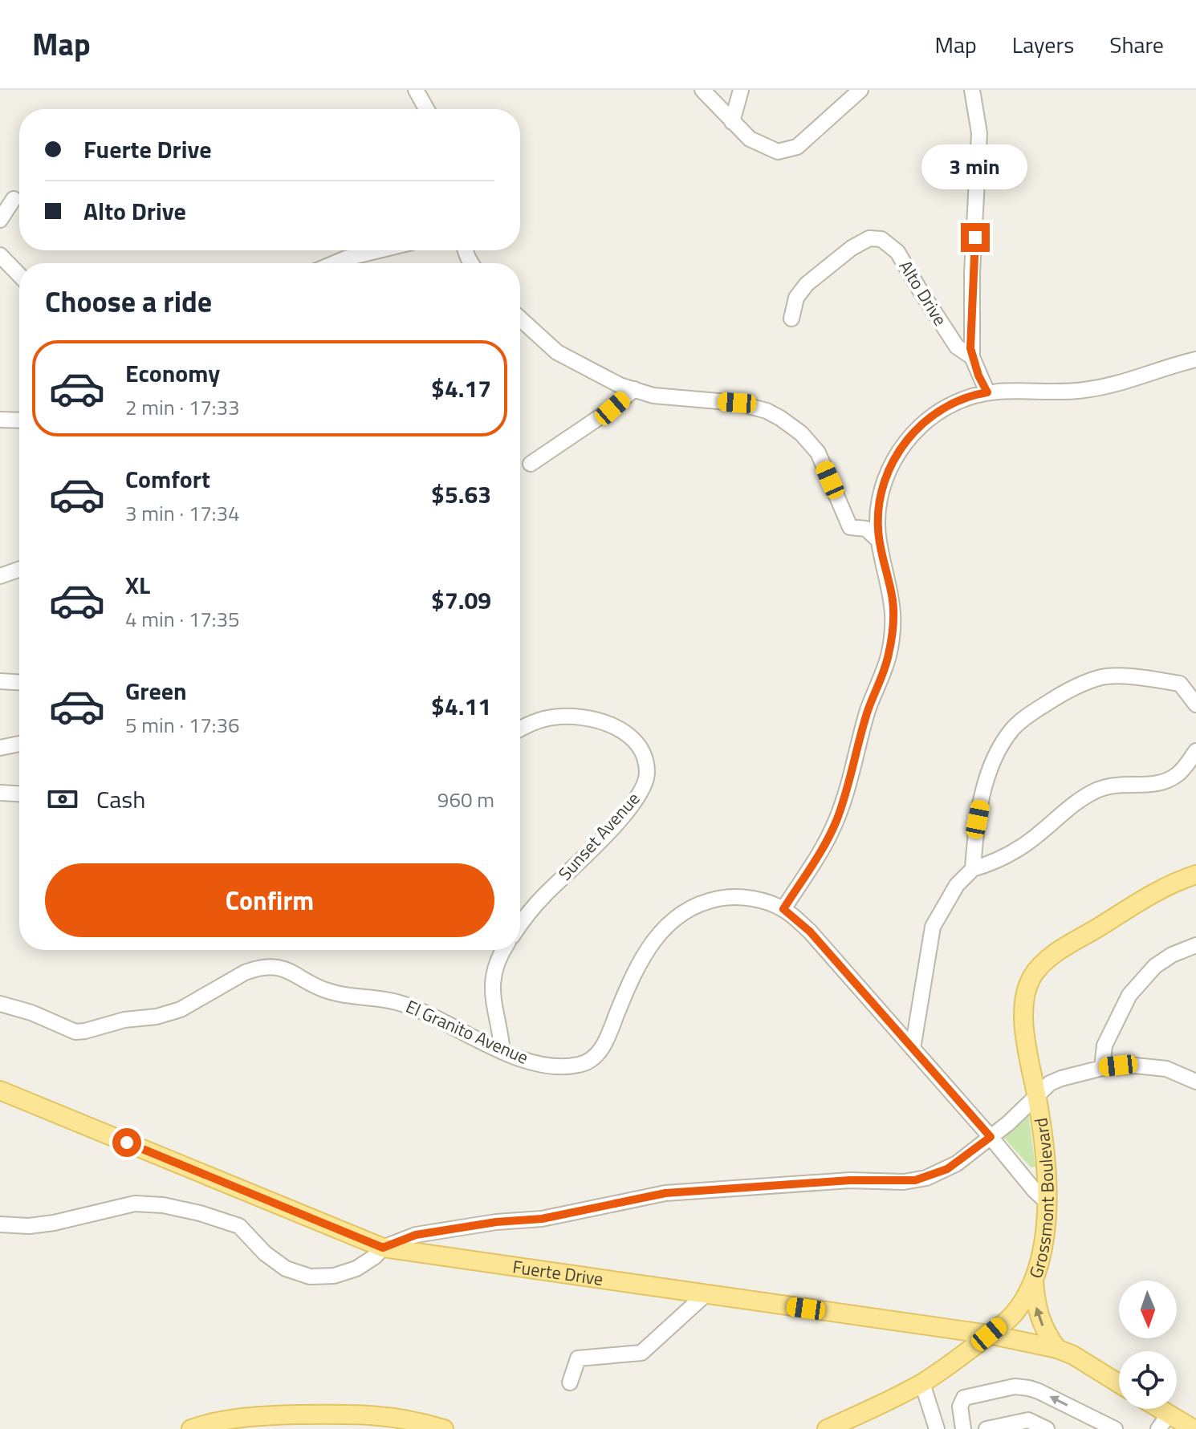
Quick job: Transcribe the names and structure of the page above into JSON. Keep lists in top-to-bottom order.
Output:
{
  "streets": {
    "main road": ["Grossmont Boulevard", "Fuerte Drive"],
    "street": ["Alto Drive", "Sunset Avenue", "El Granito Avenue"]
  },
  "crossings": [
    ["El Granito Avenue", "Grossmont Boulevard"],
    ["Grossmont Boulevard", "Fuerte Drive"]
  ],
  "north": "bottom",
  "page": {
    "header": "Map",
    "nav": ["Map", "Layers", "Share"],
    "banner": ["Fuerte Drive", "Alto Drive"],
    "bubble": "3 min",
    "heading": "Choose a ride",
    "list": [
      {
        "name": "Economy",
        "note": "2 min · 17:33",
        "value": "$4.17"
      },
      {
        "name": "Comfort",
        "note": "3 min · 17:34",
        "value": "$5.63"
      },
      {
        "name": "XL",
        "note": "4 min · 17:35",
        "value": "$7.09"
      },
      {
        "name": "Green",
        "note": "5 min · 17:36",
        "value": "$4.11"
      }
    ],
    "pay": ["Cash", "960 m"],
    "buttons": "Confirm"
  }
}
